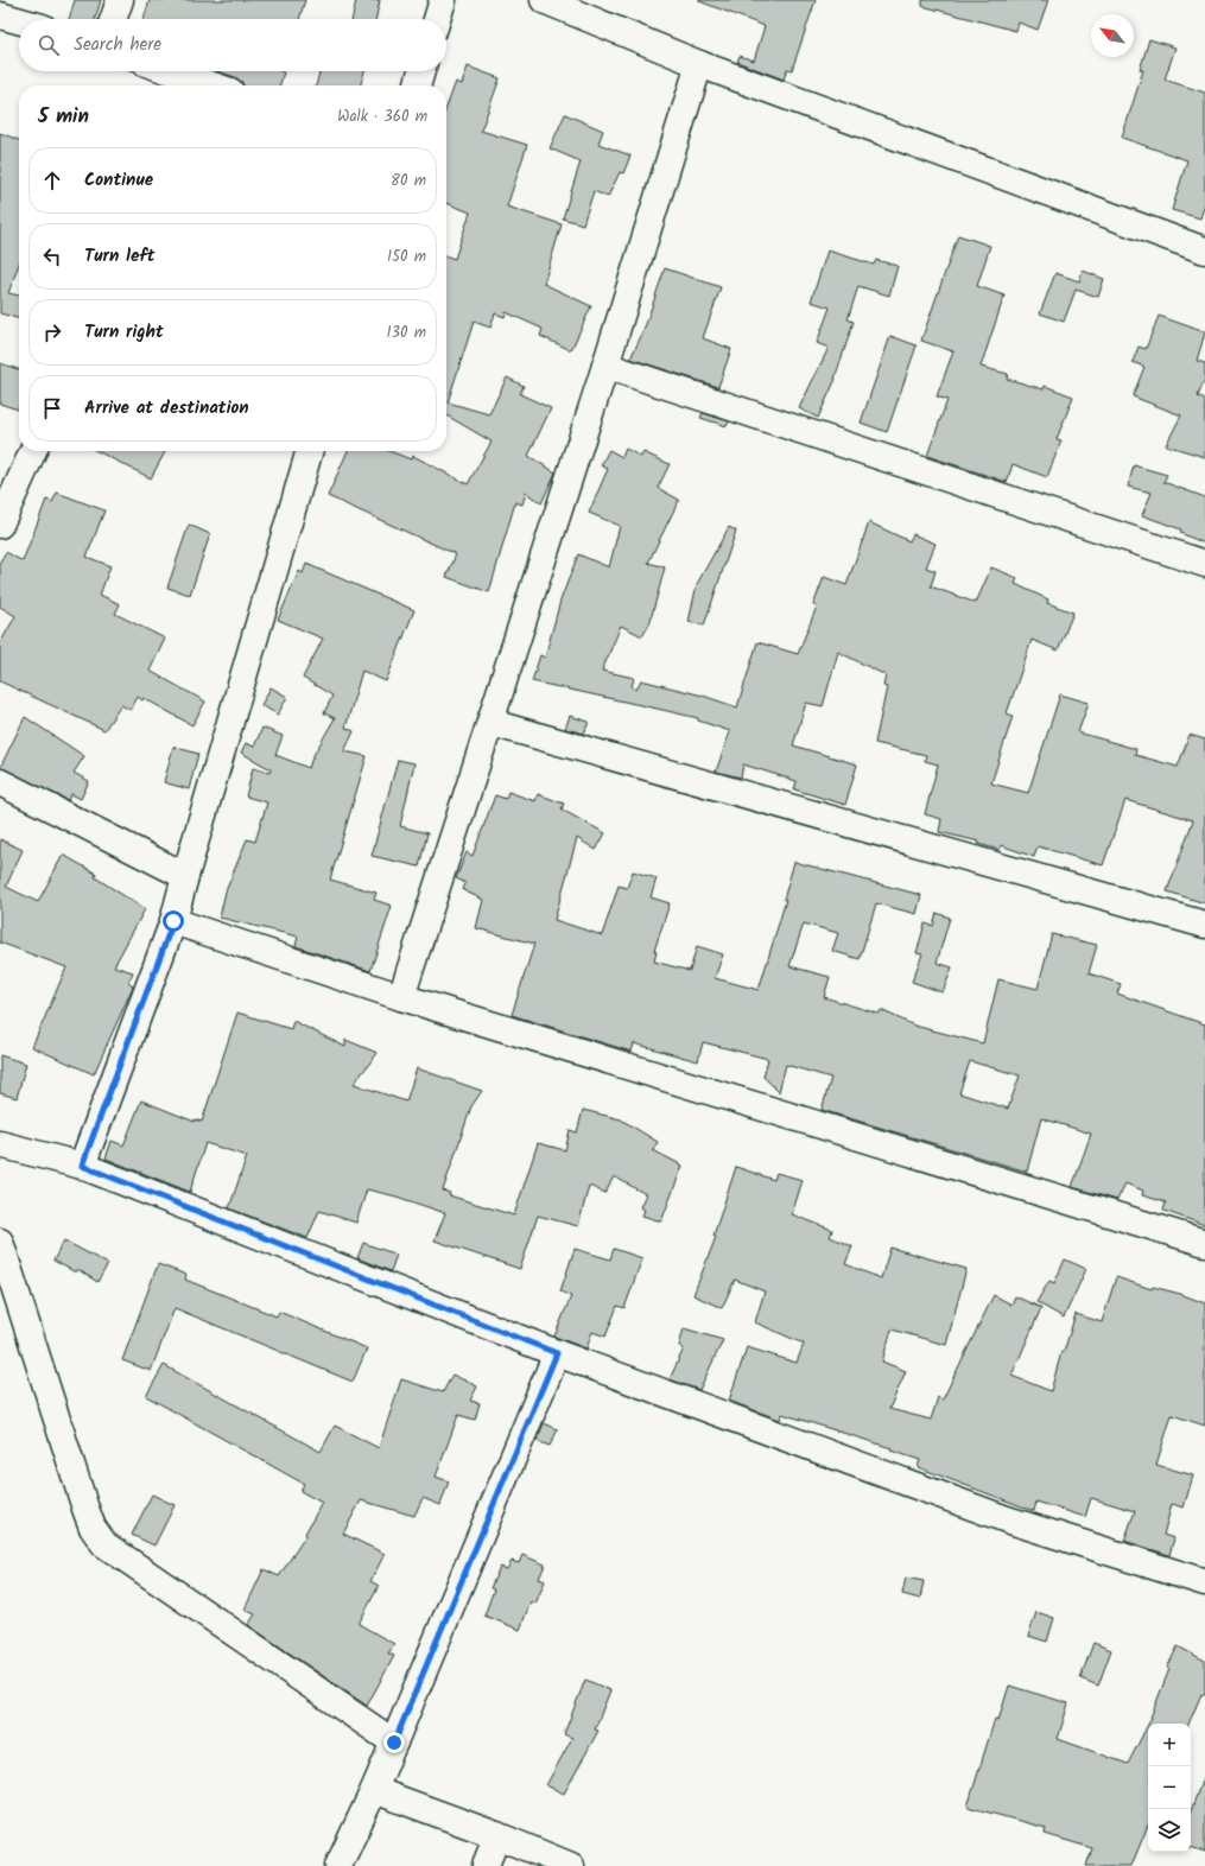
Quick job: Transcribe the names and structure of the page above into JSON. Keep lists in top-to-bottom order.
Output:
{
  "north": "top left",
  "page": {
    "search": "Search here",
    "heading": ["5 min", "Walk · 360 m"],
    "list": [
      ["Continue", "80 m"],
      ["Turn left", "150 m"],
      ["Turn right", "130 m"],
      "Arrive at destination"
    ],
    "map_buttons": ["+", "−"]
  }
}
